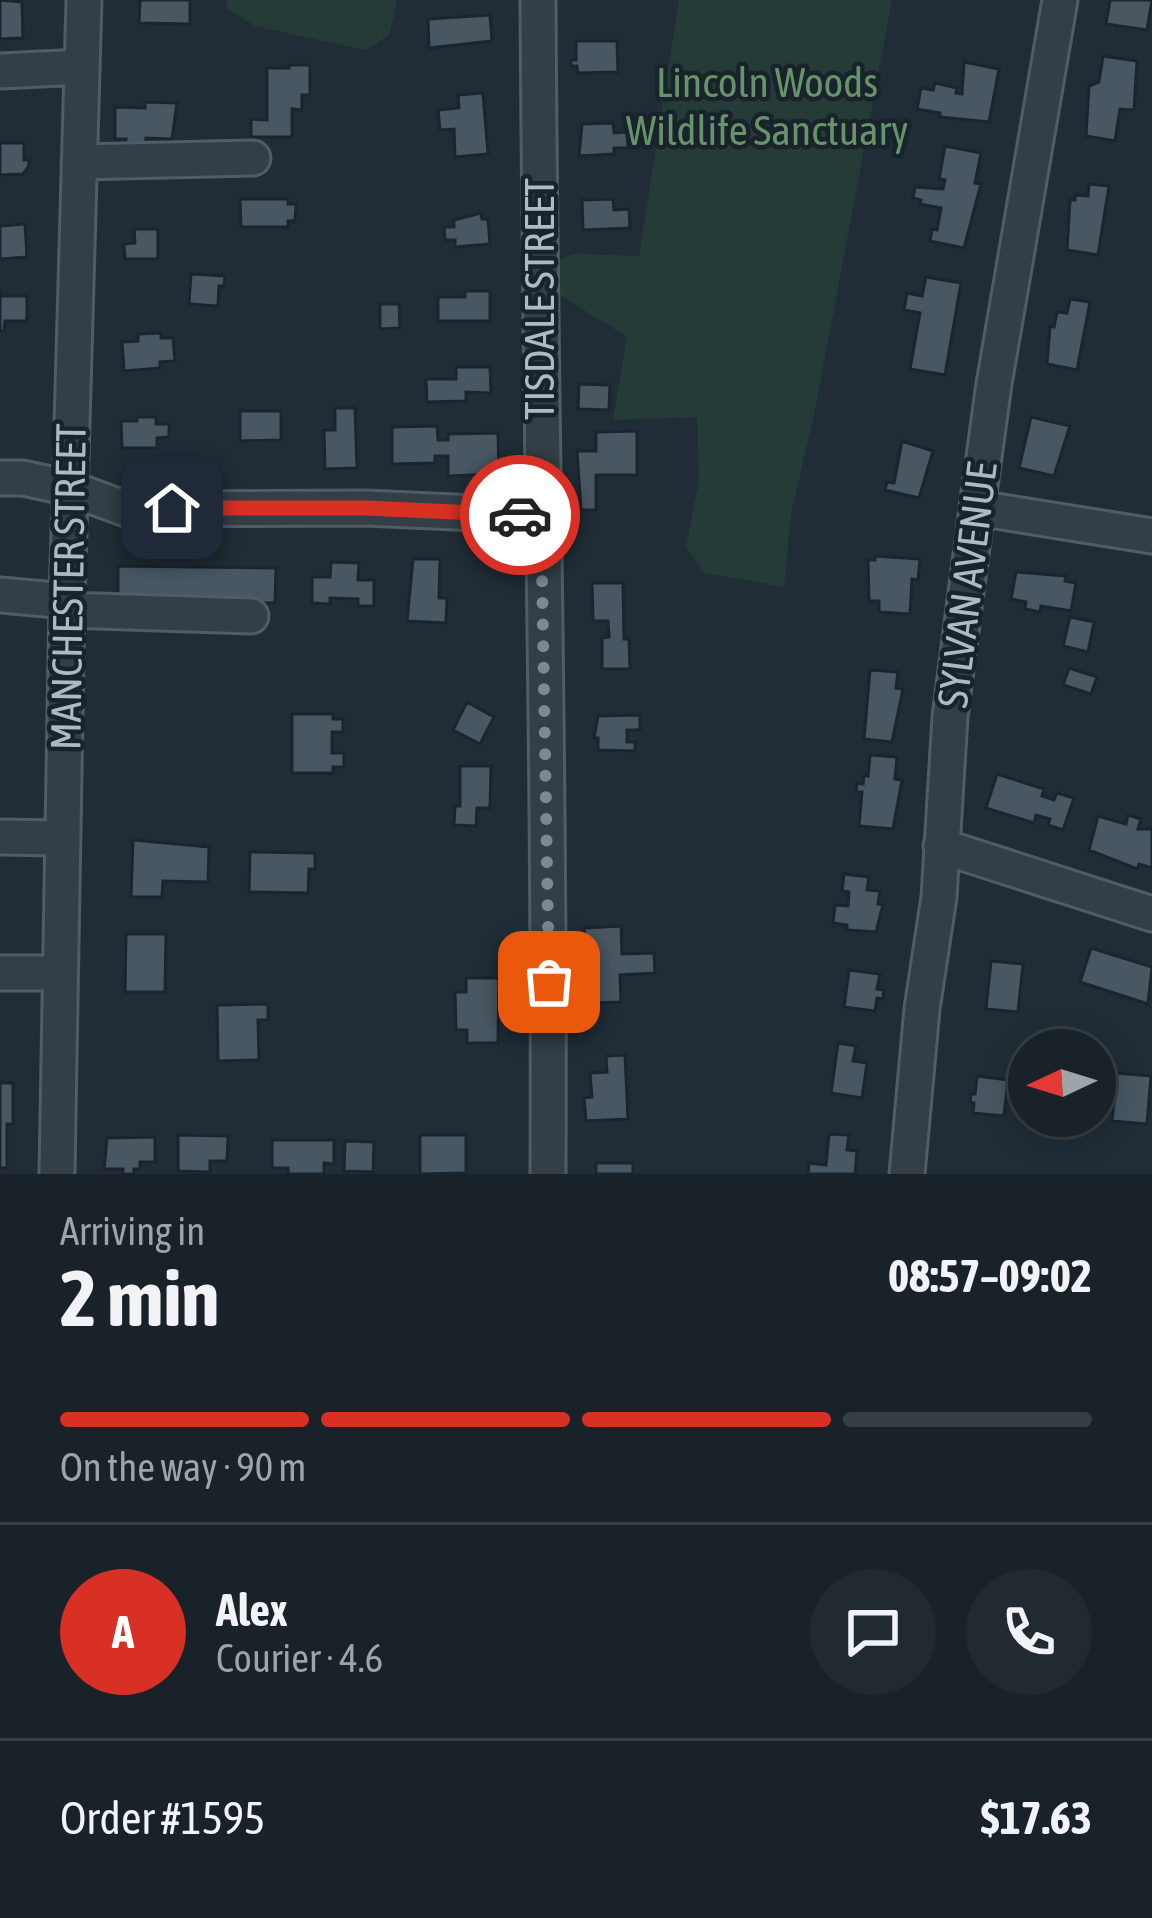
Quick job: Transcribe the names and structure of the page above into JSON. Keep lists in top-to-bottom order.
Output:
{
  "streets": {
    "street": ["TISDALE STREET", "SYLVAN AVENUE", "MANCHESTER STREET"]
  },
  "parks": ["Lincoln Woods Wildlife Sanctuary"],
  "north": "left",
  "page": {
    "heading": ["2 min", "Arriving in", "08:57–09:02"],
    "panel": [
      "Alex",
      "Courier · 4.6",
      "Order #1595",
      "$17.63"
    ],
    "bar": "On the way · 90 m",
    "round": "A"
  }
}
